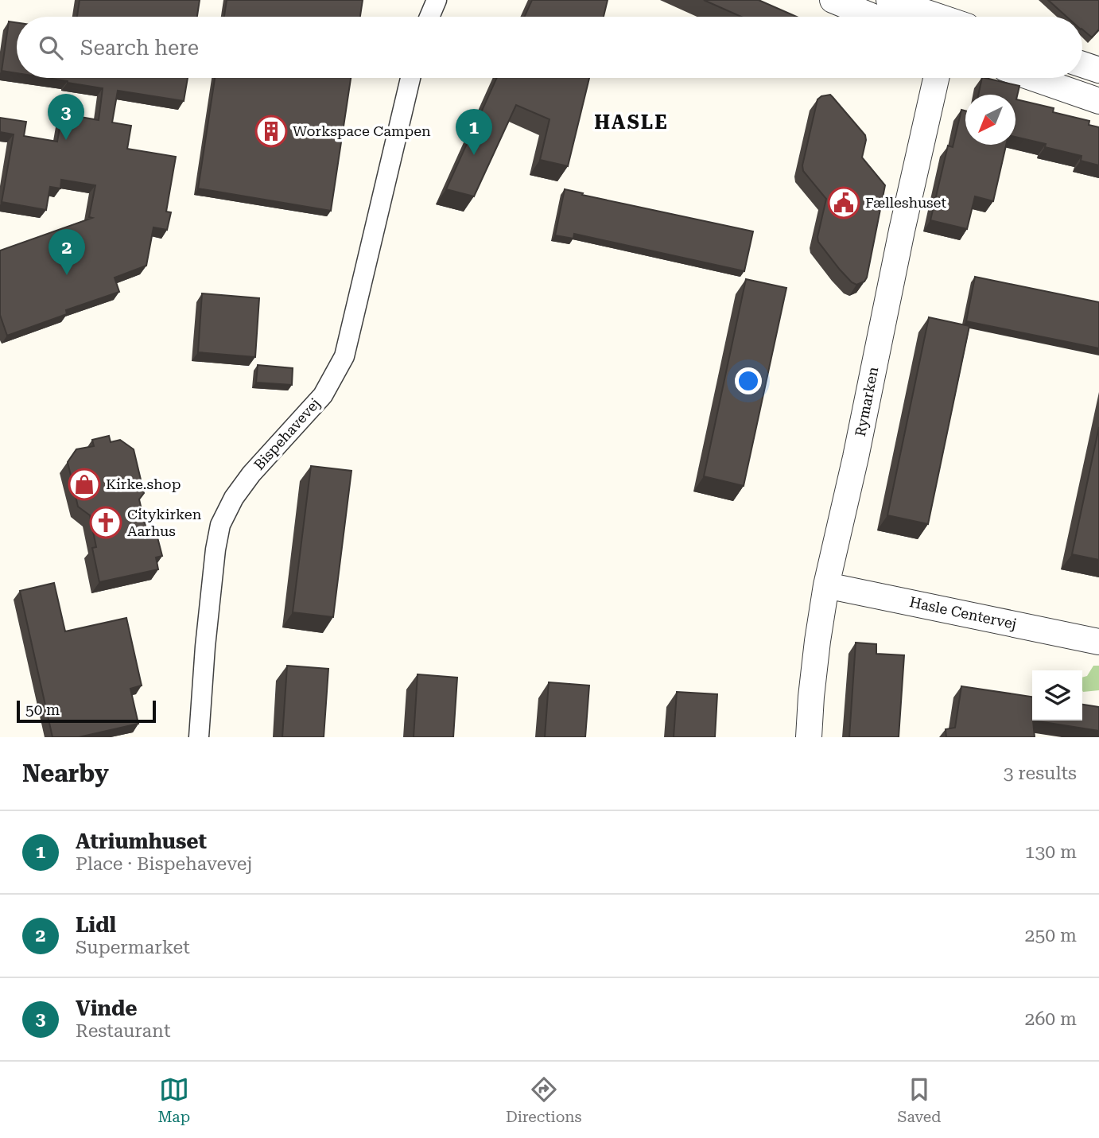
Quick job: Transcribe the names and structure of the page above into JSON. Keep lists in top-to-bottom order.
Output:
{
  "streets": {
    "street": ["Rymarken", "Bispehavevej", "Hasle Centervej"]
  },
  "crossings": [
    ["Rymarken", "Hasle Centervej"]
  ],
  "districts": ["HASLE"],
  "places": {
    "building": ["Workspace Campen"],
    "public building": ["Fælleshuset"],
    "shop": ["Kirke.shop"],
    "church": ["Citykirken Aarhus"]
  },
  "scale_bar": "50 m",
  "north": "bottom left",
  "page": {
    "search": "Search here",
    "pins": ["3", "1", "2"],
    "scale": "50 m",
    "heading": ["Nearby", "3 results"],
    "list": [
      {
        "mark": "1",
        "name": "Atriumhuset",
        "note": "Place · Bispehavevej",
        "value": "130 m"
      },
      {
        "mark": "2",
        "name": "Lidl",
        "note": "Supermarket",
        "value": "250 m"
      },
      {
        "mark": "3",
        "name": "Vinde",
        "note": "Restaurant",
        "value": "260 m"
      }
    ],
    "nav": ["Map", "Directions", "Saved"]
  }
}
